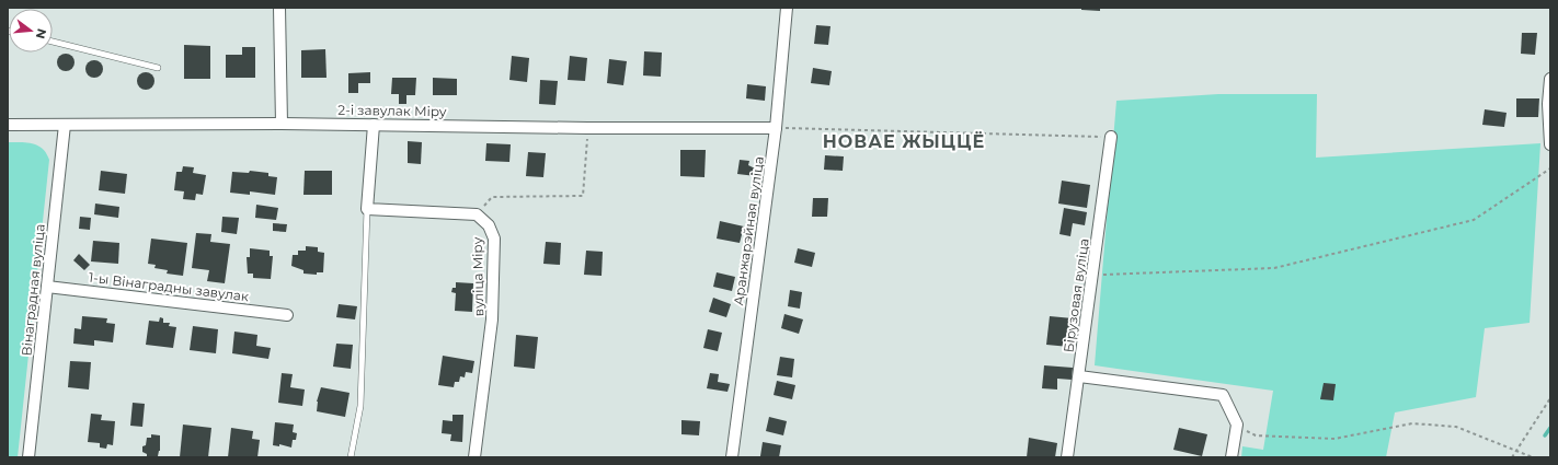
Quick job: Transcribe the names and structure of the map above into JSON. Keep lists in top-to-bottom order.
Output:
{
  "streets": {
    "street": [
      "2-і завулак Міру",
      "Аранжарэйная вуліца",
      "вуліца Міру",
      "1-ы Вінаградны завулак",
      "Вінаградная вуліца",
      "Бірузовая вуліца"
    ]
  },
  "crossings": [
    ["2-і завулак Міру", "Аранжарэйная вуліца"],
    ["2-і завулак Міру", "Вінаградная вуліца"],
    ["1-ы Вінаградны завулак", "Вінаградная вуліца"]
  ],
  "districts": ["НОВАЕ ЖЫЦЦЁ"],
  "north": "right"
}
